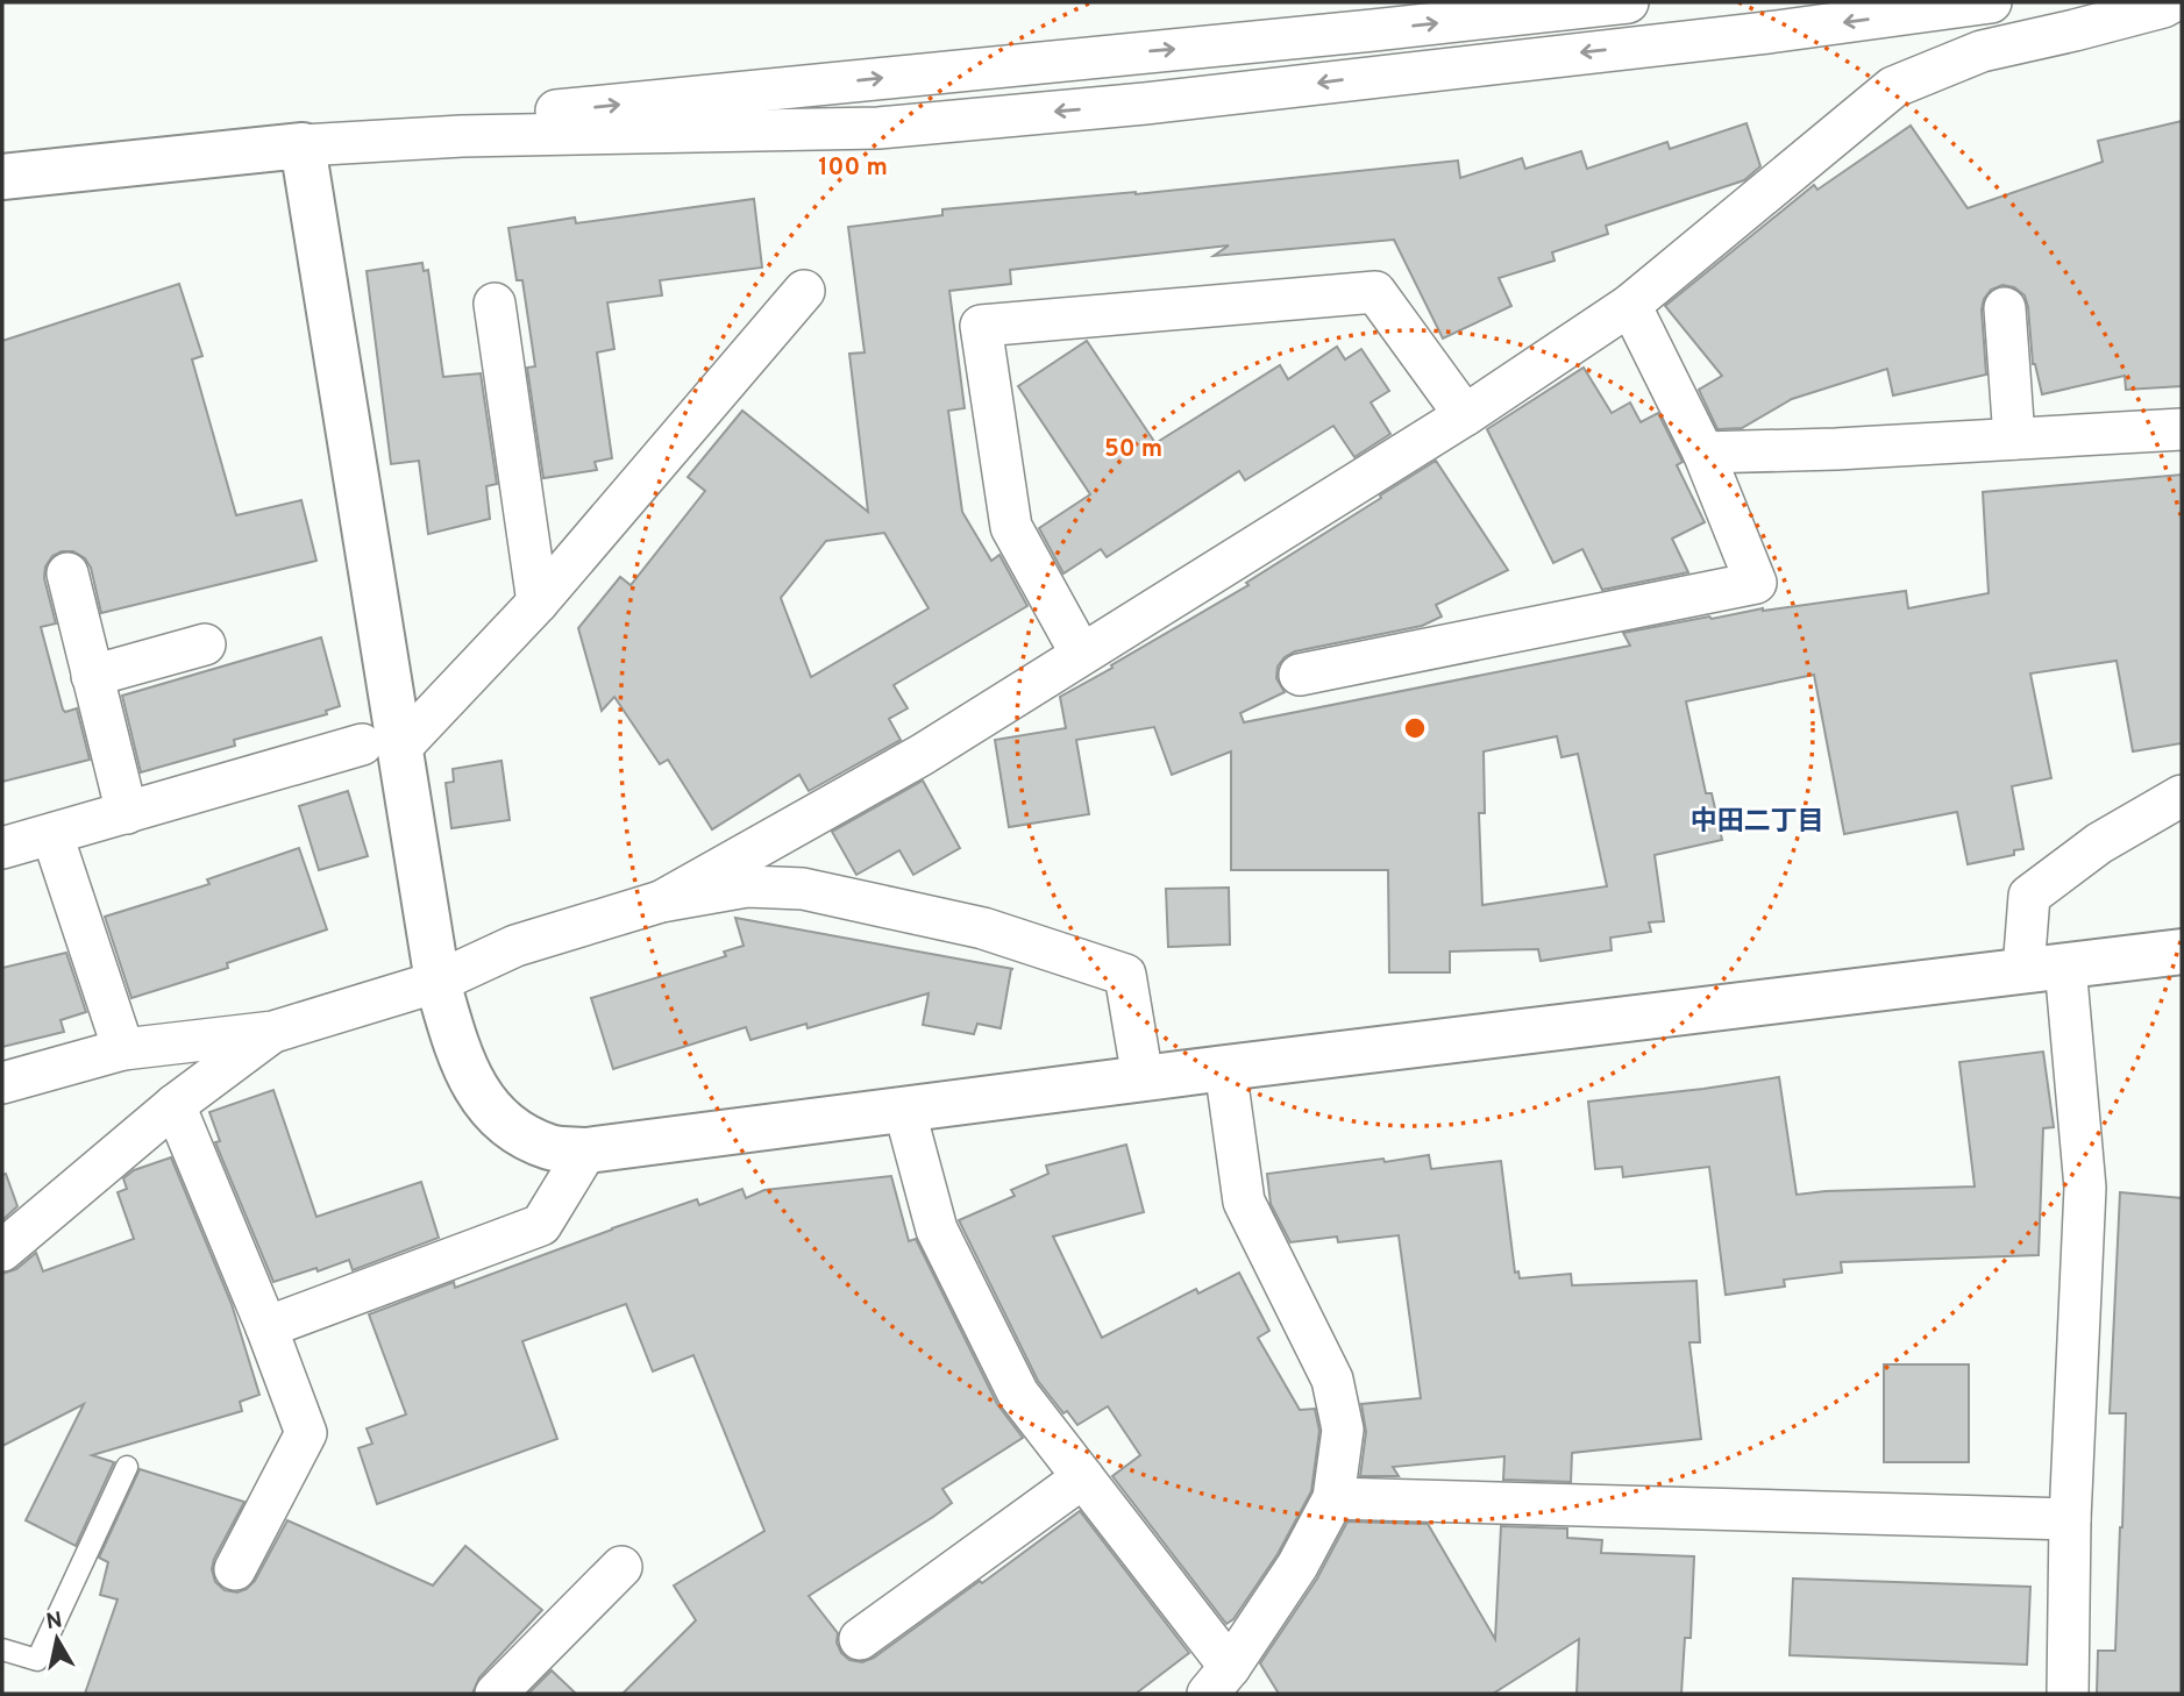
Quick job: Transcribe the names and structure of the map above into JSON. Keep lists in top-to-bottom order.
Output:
{
  "districts": ["中田二丁目"],
  "north": "top",
  "rings": ["100 m", "50 m"]
}
